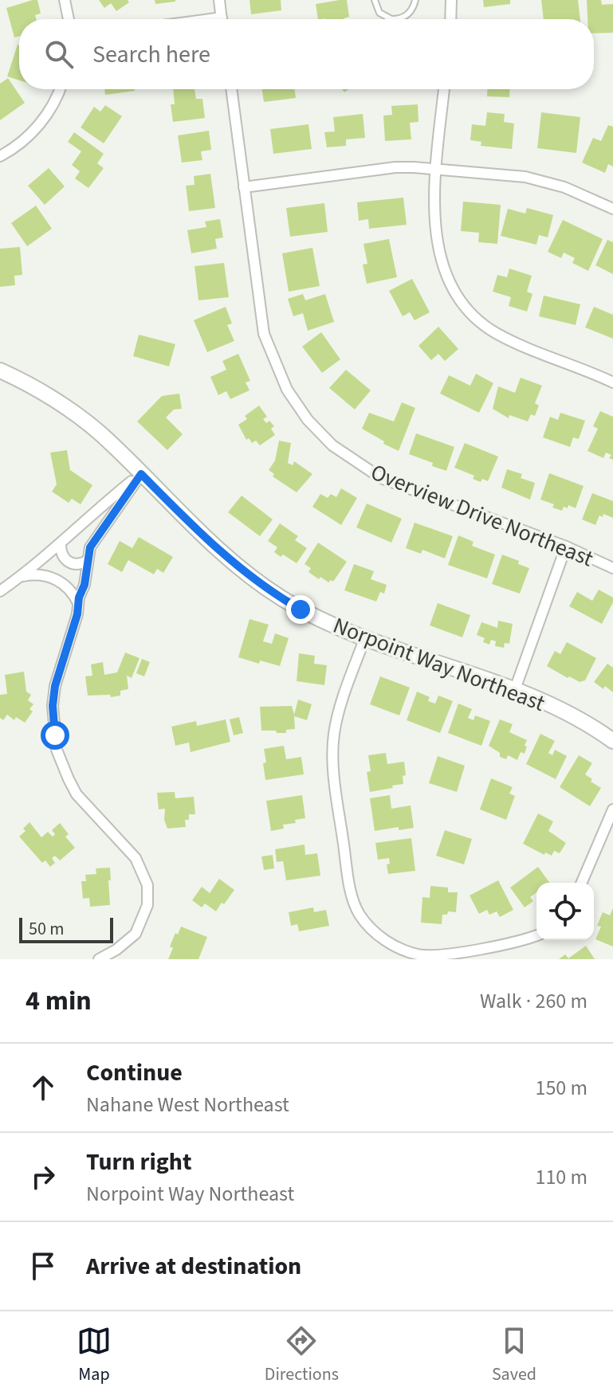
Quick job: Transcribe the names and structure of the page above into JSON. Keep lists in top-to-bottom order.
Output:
{
  "streets": {
    "street": ["Overview Drive Northeast", "Norpoint Way Northeast"]
  },
  "scale_bar": "50 m",
  "page": {
    "search": "Search here",
    "scale": "50 m",
    "heading": ["4 min", "Walk · 260 m"],
    "list": [
      ["Continue", "Nahane West Northeast", "150 m"],
      ["Turn right", "Norpoint Way Northeast", "110 m"],
      "Arrive at destination"
    ],
    "nav": ["Map", "Directions", "Saved"]
  }
}
